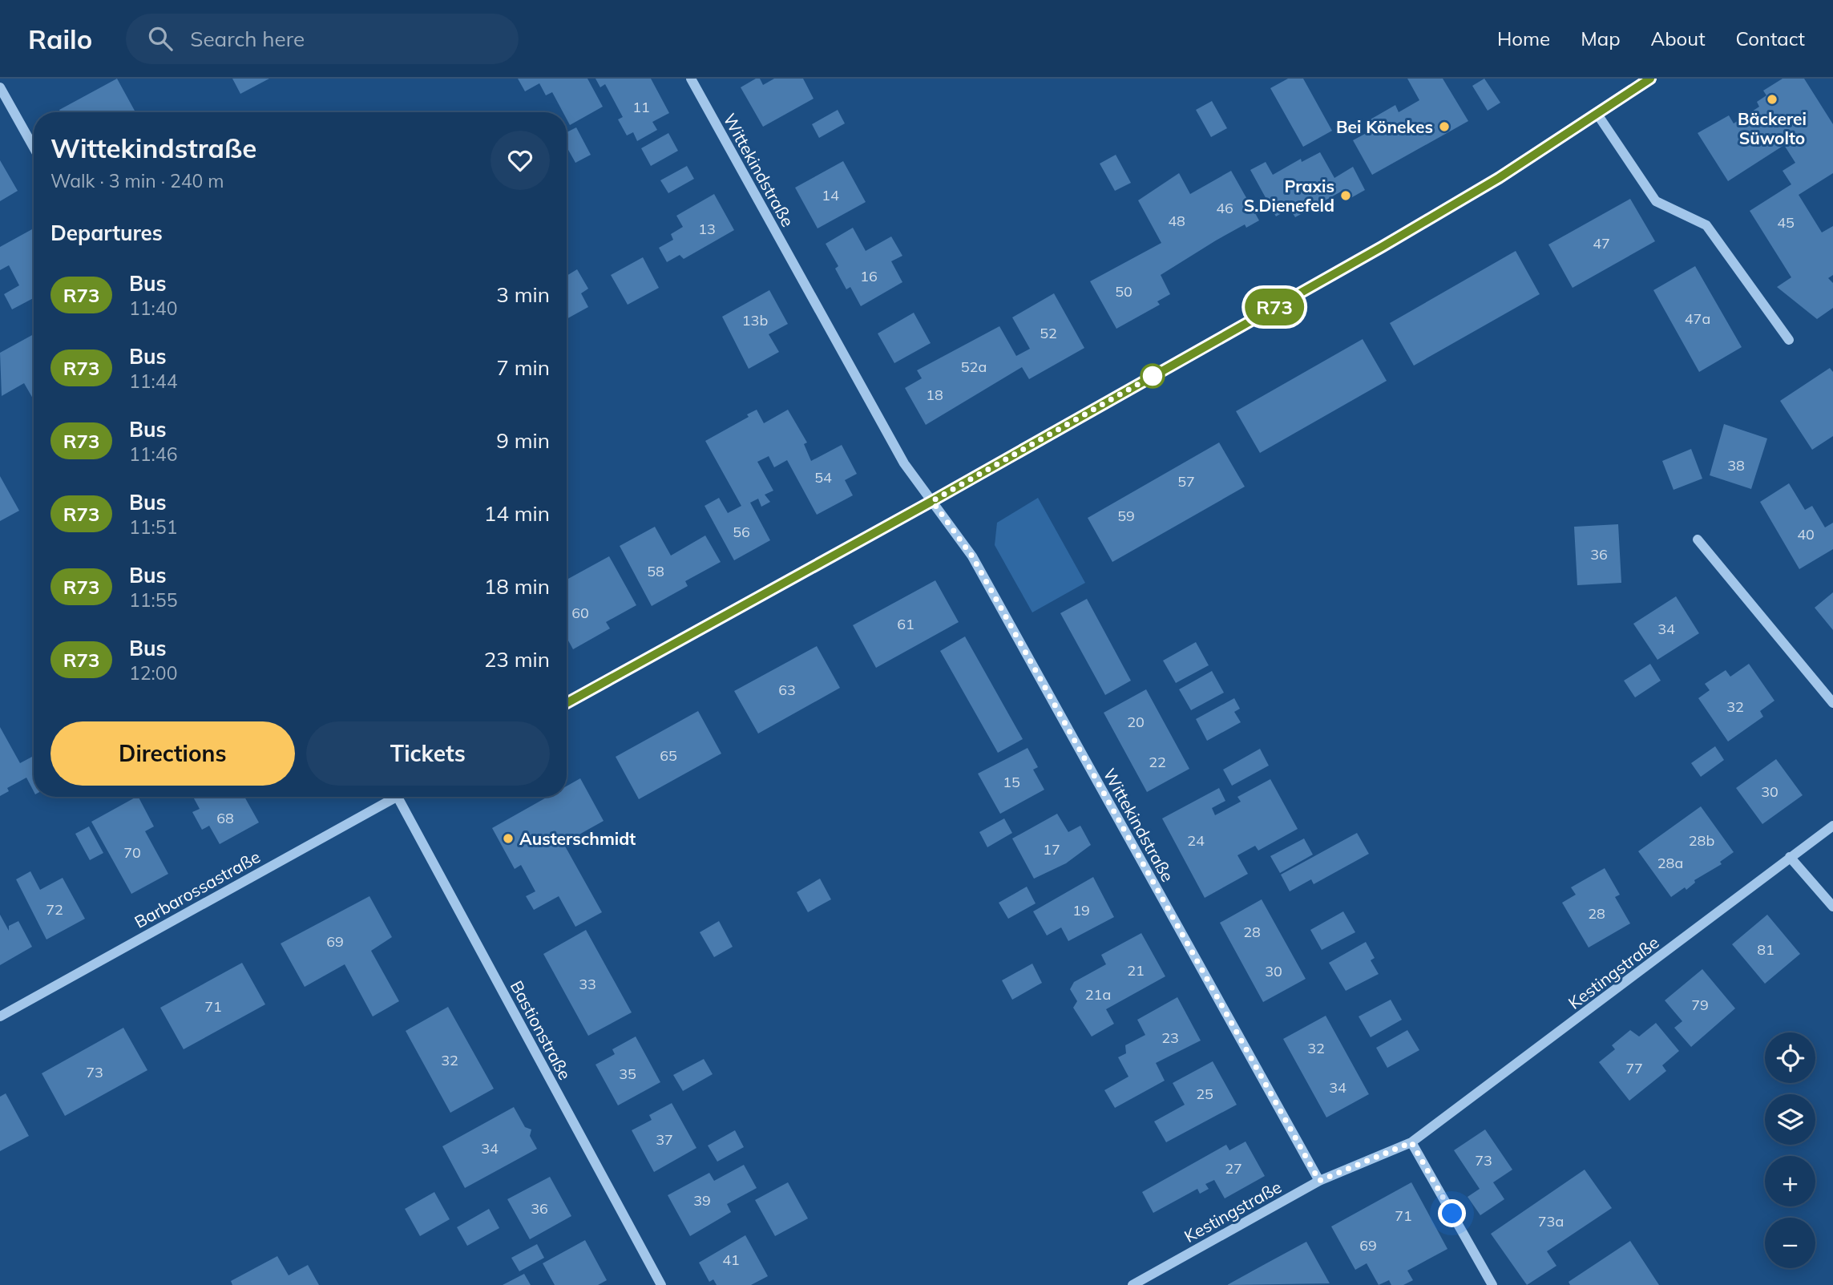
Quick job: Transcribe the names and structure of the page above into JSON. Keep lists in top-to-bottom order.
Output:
{
  "streets": {
    "street": [
      "Wittekindstraße",
      "Barbarossastraße",
      "Kestingstraße",
      "Bastionstraße"
    ]
  },
  "crossings": [
    ["Wittekindstraße", "Kestingstraße"]
  ],
  "places": [
    "Bäckerei Süwolto",
    "Bei Könekes",
    "Praxis S.Dienefeld",
    "Austerschmidt"
  ],
  "lines": ["bus line R73"],
  "house_numbers": [
    "11",
    "14",
    "46",
    "48",
    "45",
    "13",
    "47",
    "16",
    "50",
    "47a",
    "13b",
    "52",
    "52a",
    "18",
    "38",
    "54",
    "57",
    "59",
    "56",
    "40",
    "36",
    "58",
    "60",
    "61",
    "34",
    "63",
    "32",
    "20",
    "65",
    "22",
    "15",
    "30",
    "68",
    "24",
    "28b",
    "17",
    "70",
    "28a",
    "72",
    "19",
    "28",
    "28",
    "69",
    "81",
    "21",
    "30",
    "33",
    "21a",
    "79",
    "71",
    "23",
    "32",
    "32",
    "77",
    "73",
    "35",
    "34",
    "25",
    "37",
    "34",
    "73",
    "27",
    "39",
    "36",
    "71",
    "73a",
    "69",
    "41"
  ],
  "page": {
    "header": "Railo",
    "search": "Search here",
    "nav": [
      "Home",
      "Map",
      "About",
      "Contact"
    ],
    "on_map": "R73",
    "heading": [
      ["Wittekindstraße", "Walk · 3 min · 240 m"],
      "Departures"
    ],
    "list": [
      {
        "mark": "R73",
        "name": "Bus",
        "note": "11:40",
        "value": "3 min"
      },
      {
        "mark": "R73",
        "name": "Bus",
        "note": "11:44",
        "value": "7 min"
      },
      {
        "mark": "R73",
        "name": "Bus",
        "note": "11:46",
        "value": "9 min"
      },
      {
        "mark": "R73",
        "name": "Bus",
        "note": "11:51",
        "value": "14 min"
      },
      {
        "mark": "R73",
        "name": "Bus",
        "note": "11:55",
        "value": "18 min"
      },
      {
        "mark": "R73",
        "name": "Bus",
        "note": "12:00",
        "value": "23 min"
      }
    ],
    "buttons": ["Directions", "Tickets"],
    "map_buttons": ["+", "−"]
  }
}
